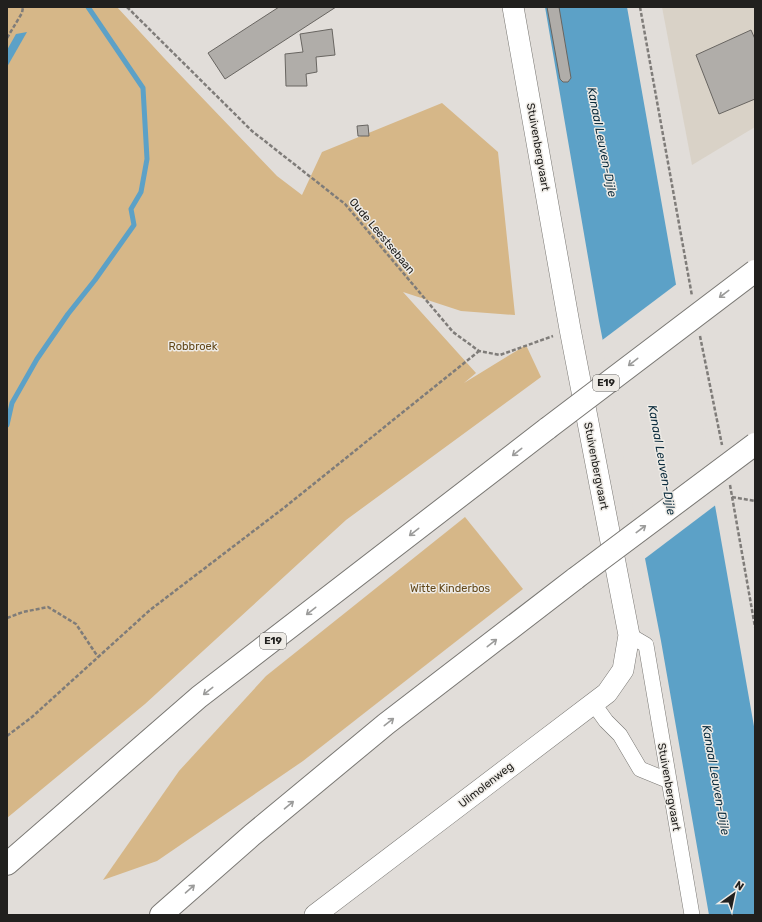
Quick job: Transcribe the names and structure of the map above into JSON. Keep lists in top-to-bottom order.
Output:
{
  "streets": {
    "highway": ["E19"],
    "main road": ["Stuivenbergvaart", "Uilmolenweg"],
    "path": ["Oude Leestsebaan"]
  },
  "crossings": [
    ["Stuivenbergvaart", "Oude Leestsebaan"],
    ["Stuivenbergvaart", "Uilmolenweg"]
  ],
  "water": ["Kanaal Leuven-Dijle"],
  "parks": ["Robbroek", "Witte Kinderbos"],
  "north": "top right"
}
